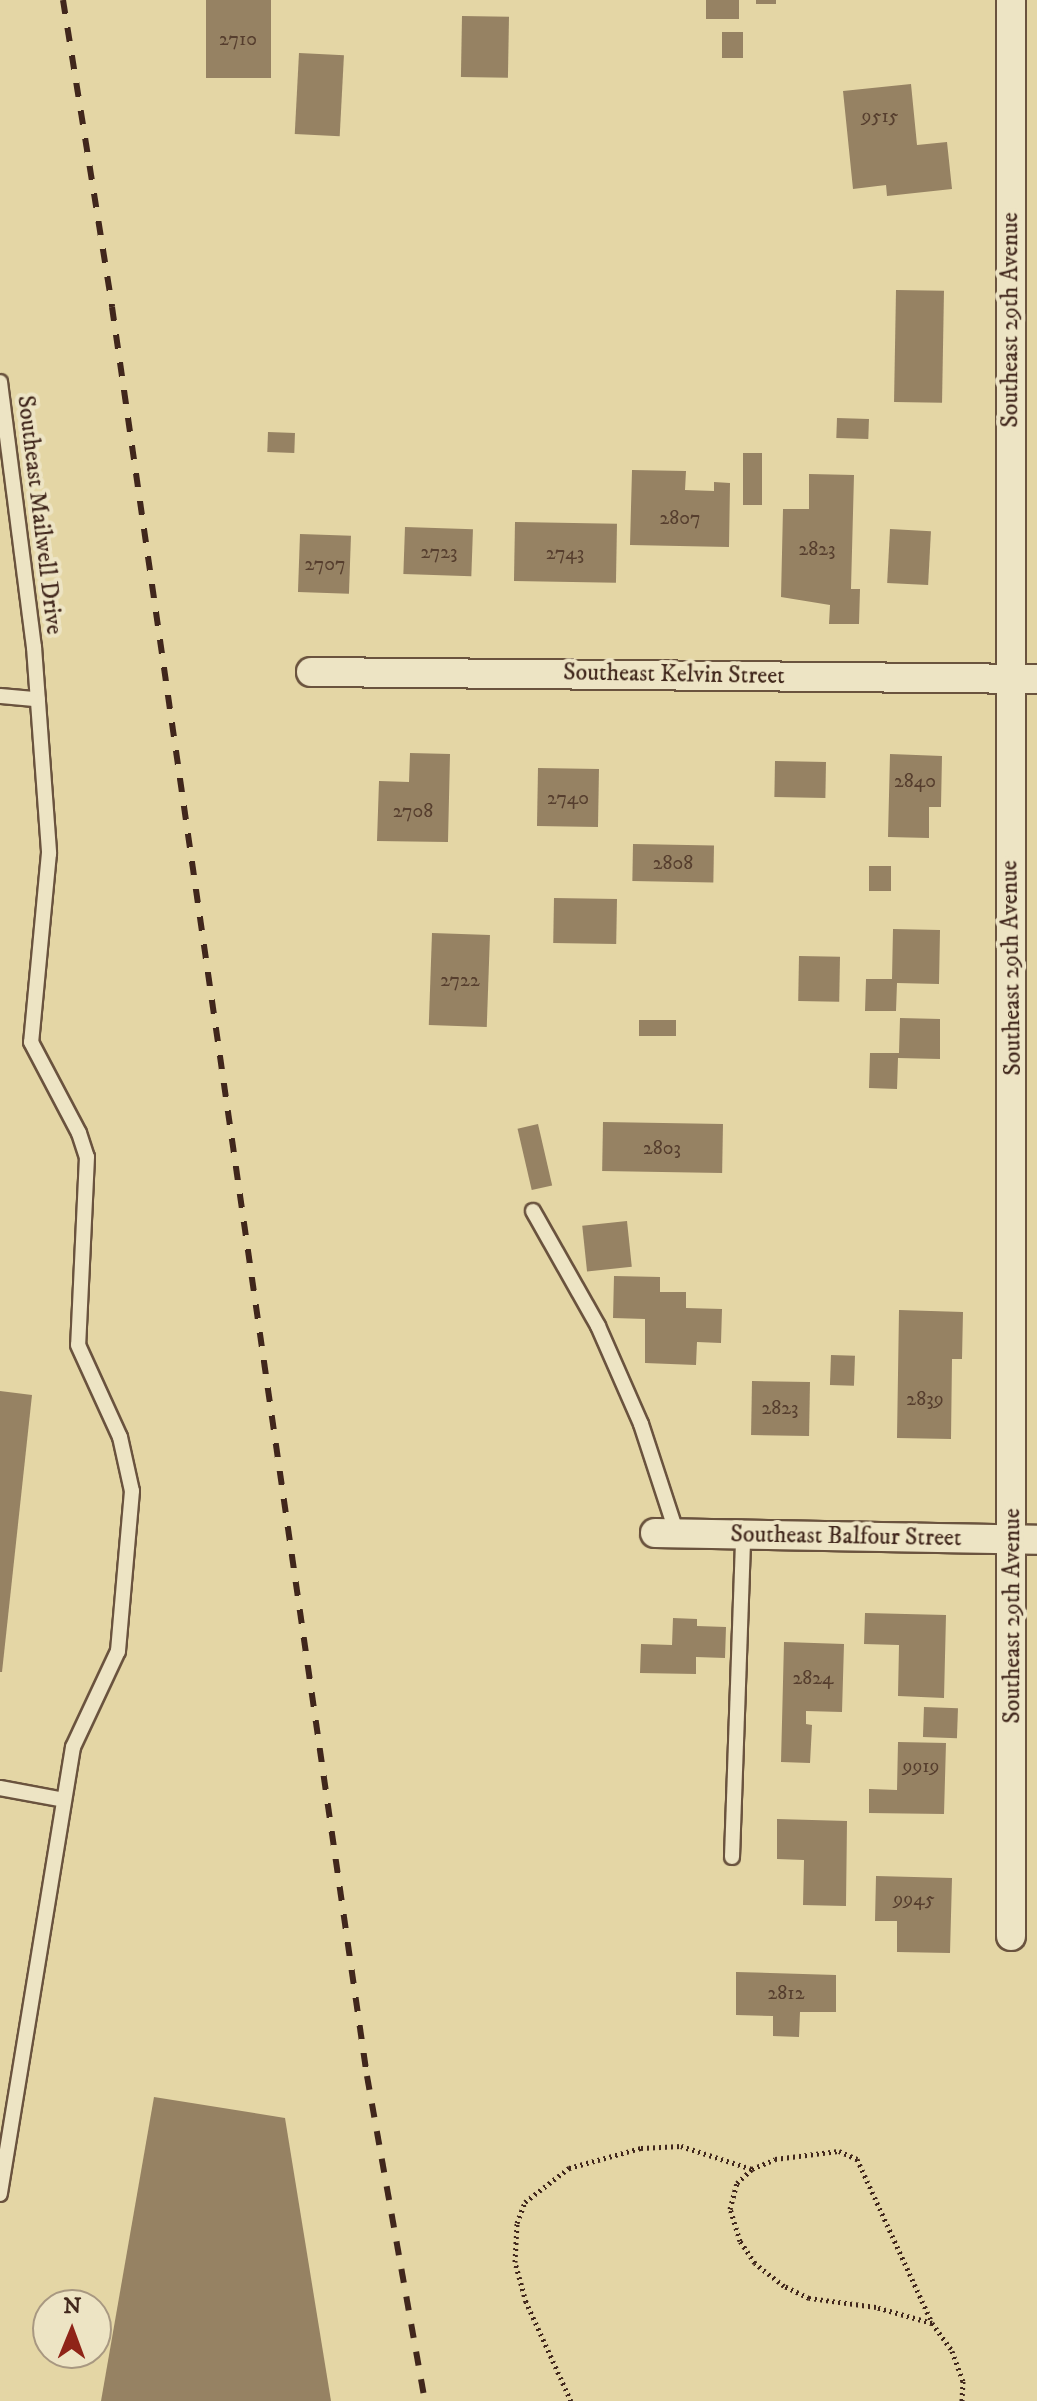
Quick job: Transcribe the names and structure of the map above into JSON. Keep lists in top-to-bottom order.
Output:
{
  "streets": {
    "street": ["Southeast 29th Avenue", "Southeast Kelvin Street", "Southeast Balfour Street"],
    "lane": ["Southeast Mailwell Drive"]
  },
  "crossings": [
    ["Southeast 29th Avenue", "Southeast Kelvin Street"],
    ["Southeast 29th Avenue", "Southeast Balfour Street"]
  ],
  "house_numbers": [
    "2710",
    "9515",
    "2807",
    "2823",
    "2723",
    "2743",
    "2707",
    "2840",
    "2740",
    "2708",
    "2808",
    "2722",
    "2803",
    "2839",
    "2823",
    "2824",
    "9919",
    "9945",
    "2812"
  ],
  "north": "top"
}
